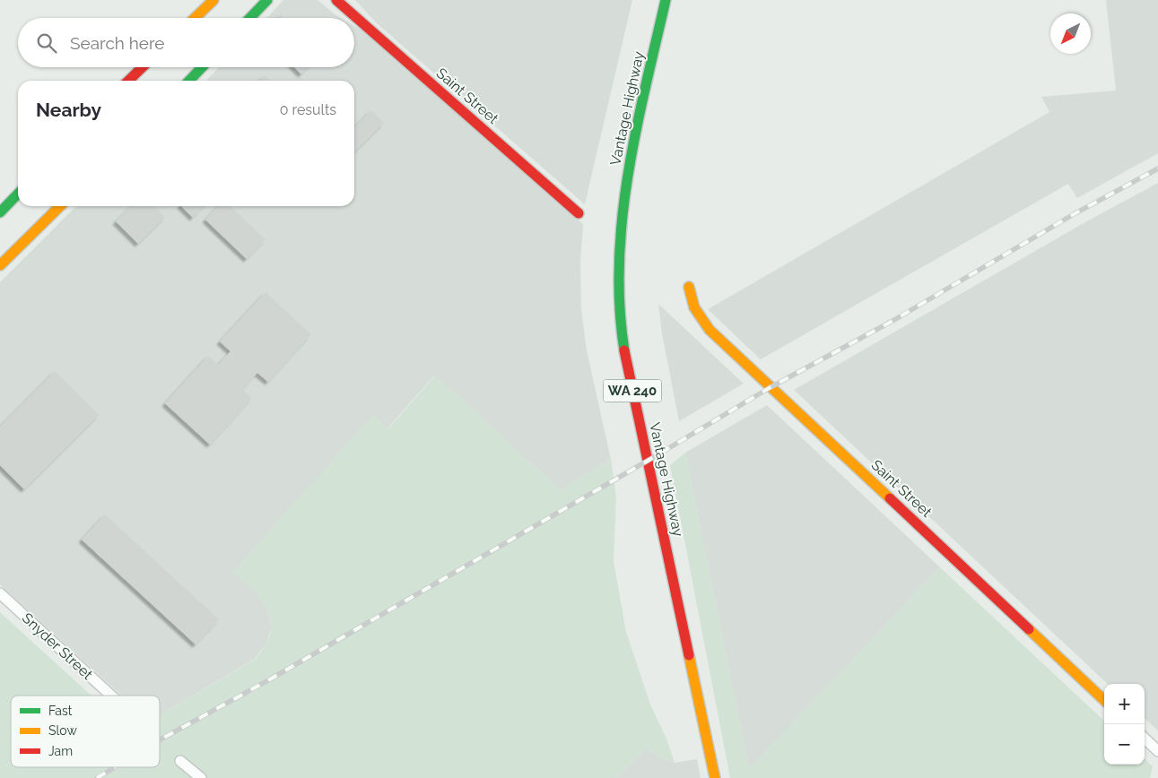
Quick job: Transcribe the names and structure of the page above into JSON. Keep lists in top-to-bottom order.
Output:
{
  "streets": {
    "main road": ["Saint Street", "Vantage Highway", "WA 240"],
    "street": ["Snyder Street"]
  },
  "legend": ["Fast", "Slow", "Jam"],
  "north": "bottom left",
  "page": {
    "search": "Search here",
    "heading": ["Nearby", "0 results"],
    "map_buttons": ["+", "−"]
  }
}
